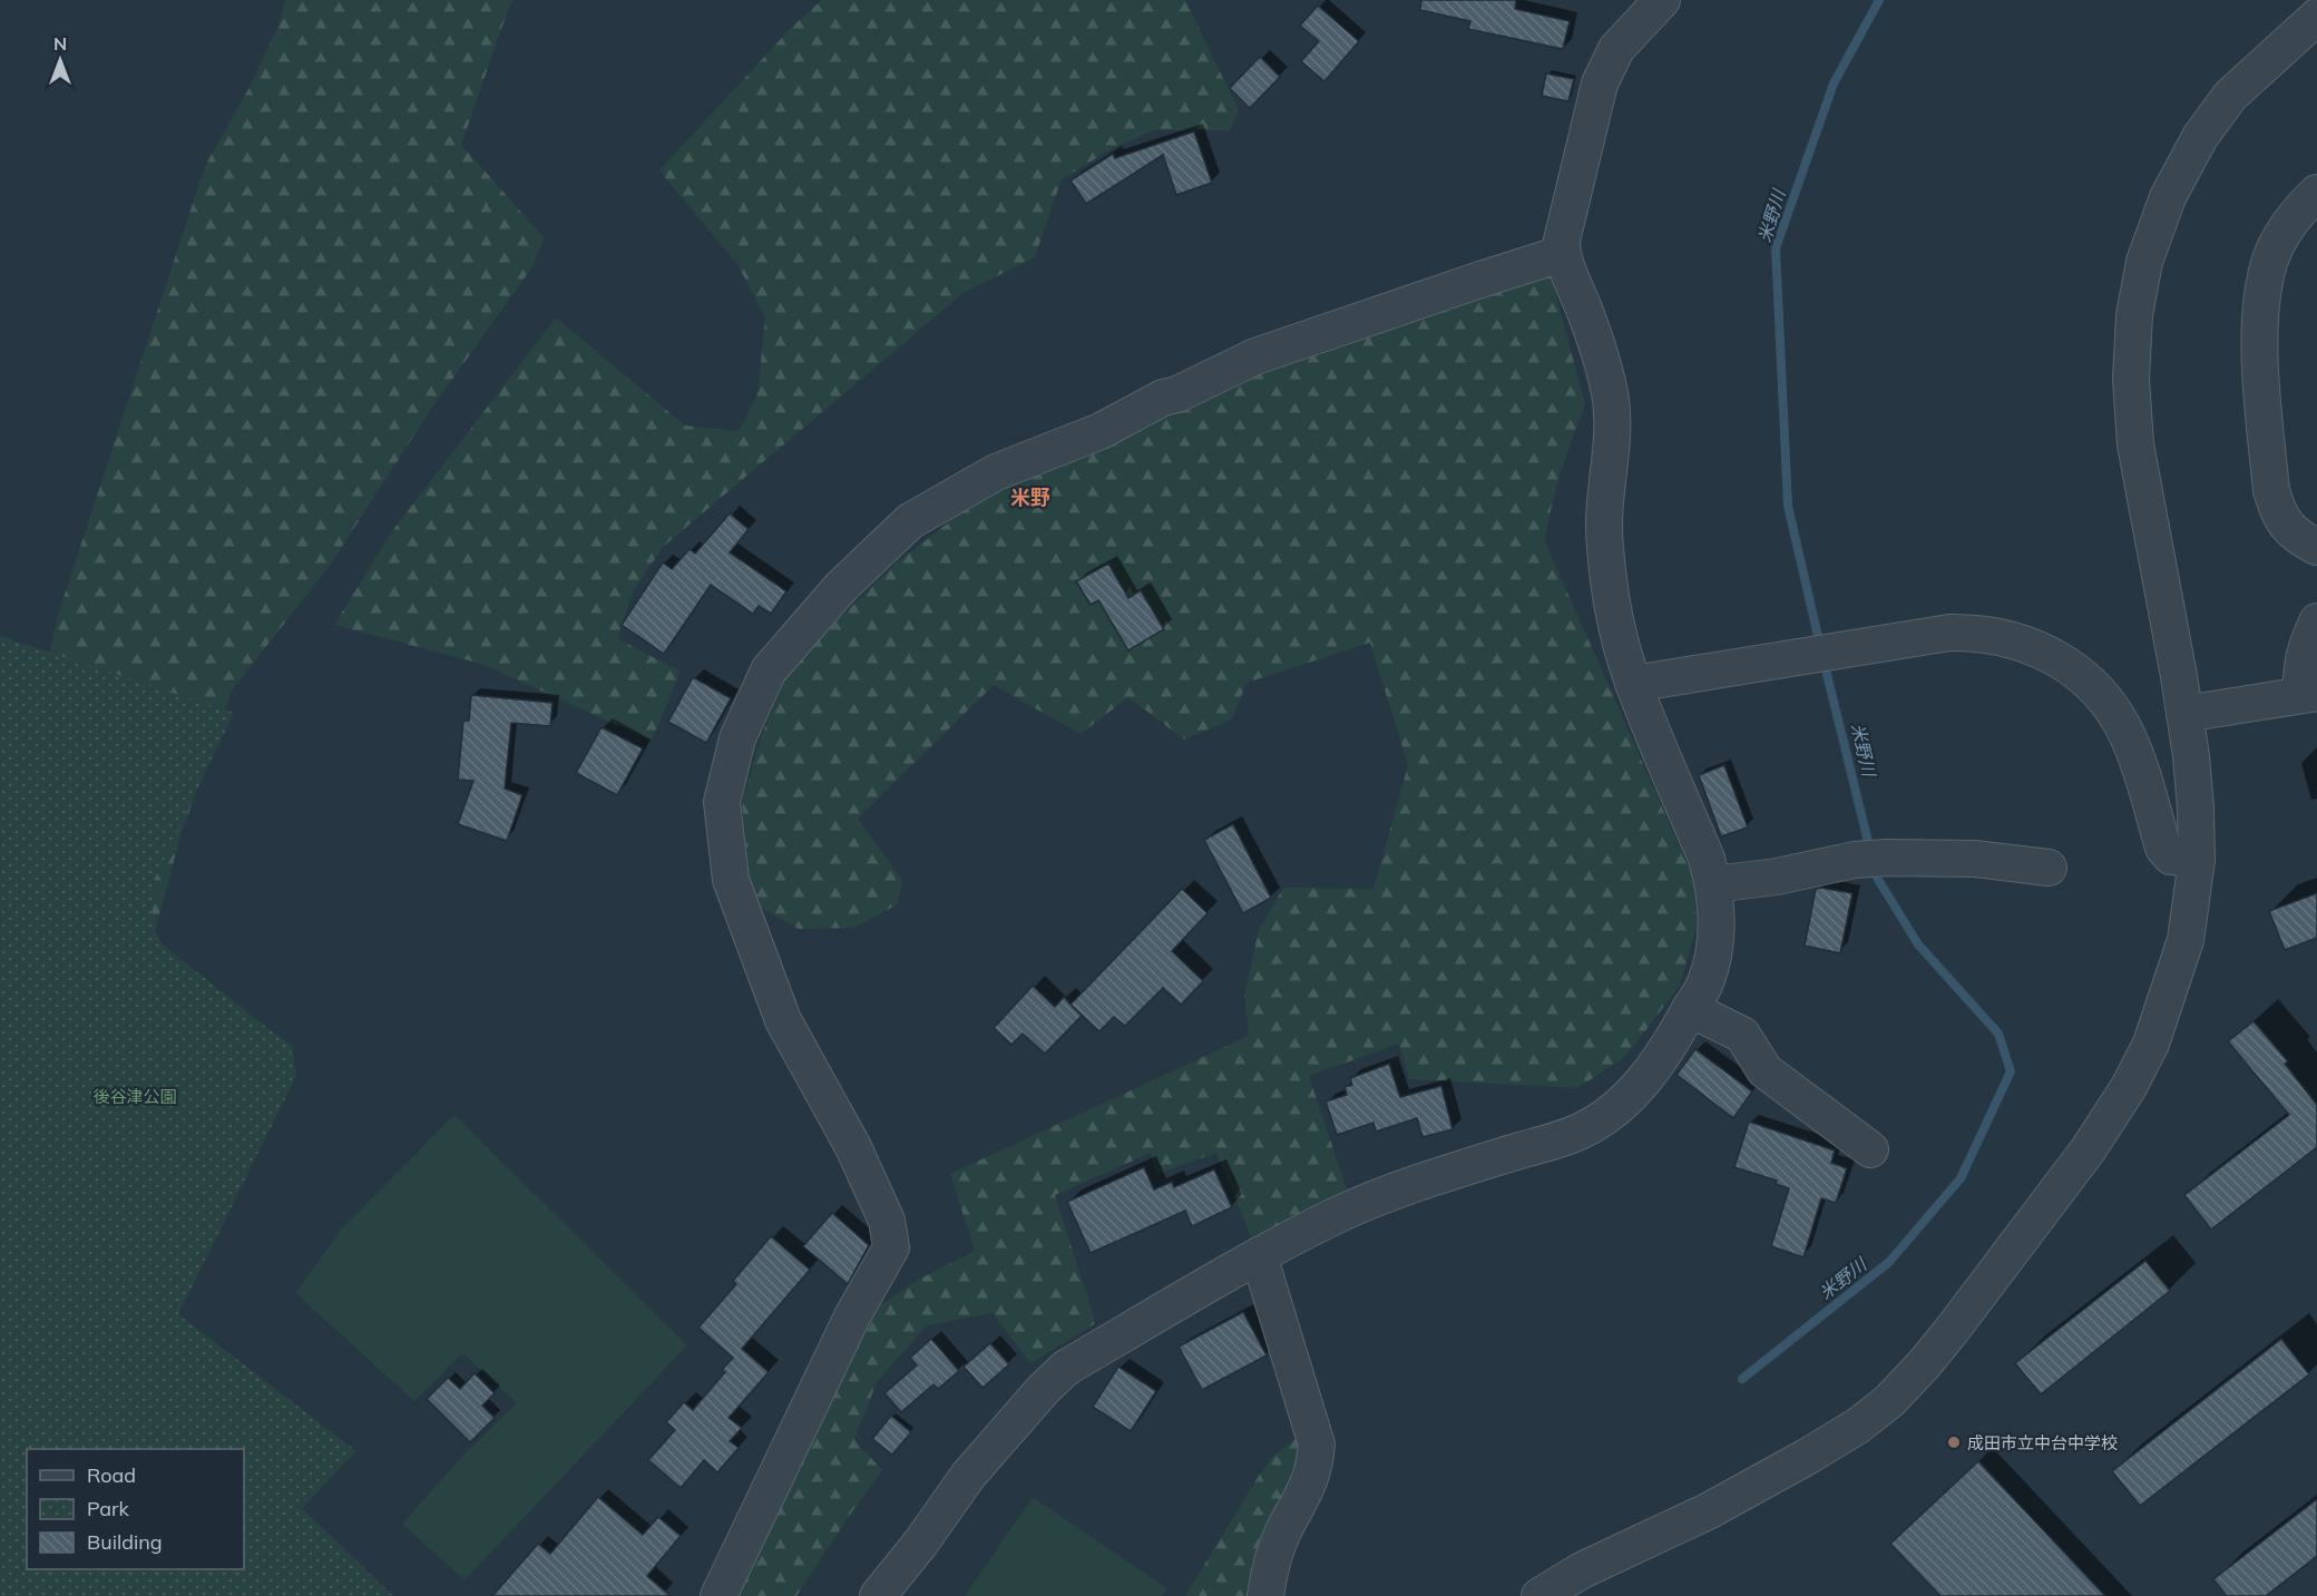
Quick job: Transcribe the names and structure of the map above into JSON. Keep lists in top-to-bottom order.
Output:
{
  "districts": ["米野"],
  "water": ["米野川"],
  "parks": ["後谷津公園"],
  "places": ["成田市立中台中学校"],
  "legend": ["Road", "Park", "Building"],
  "north": "top"
}
